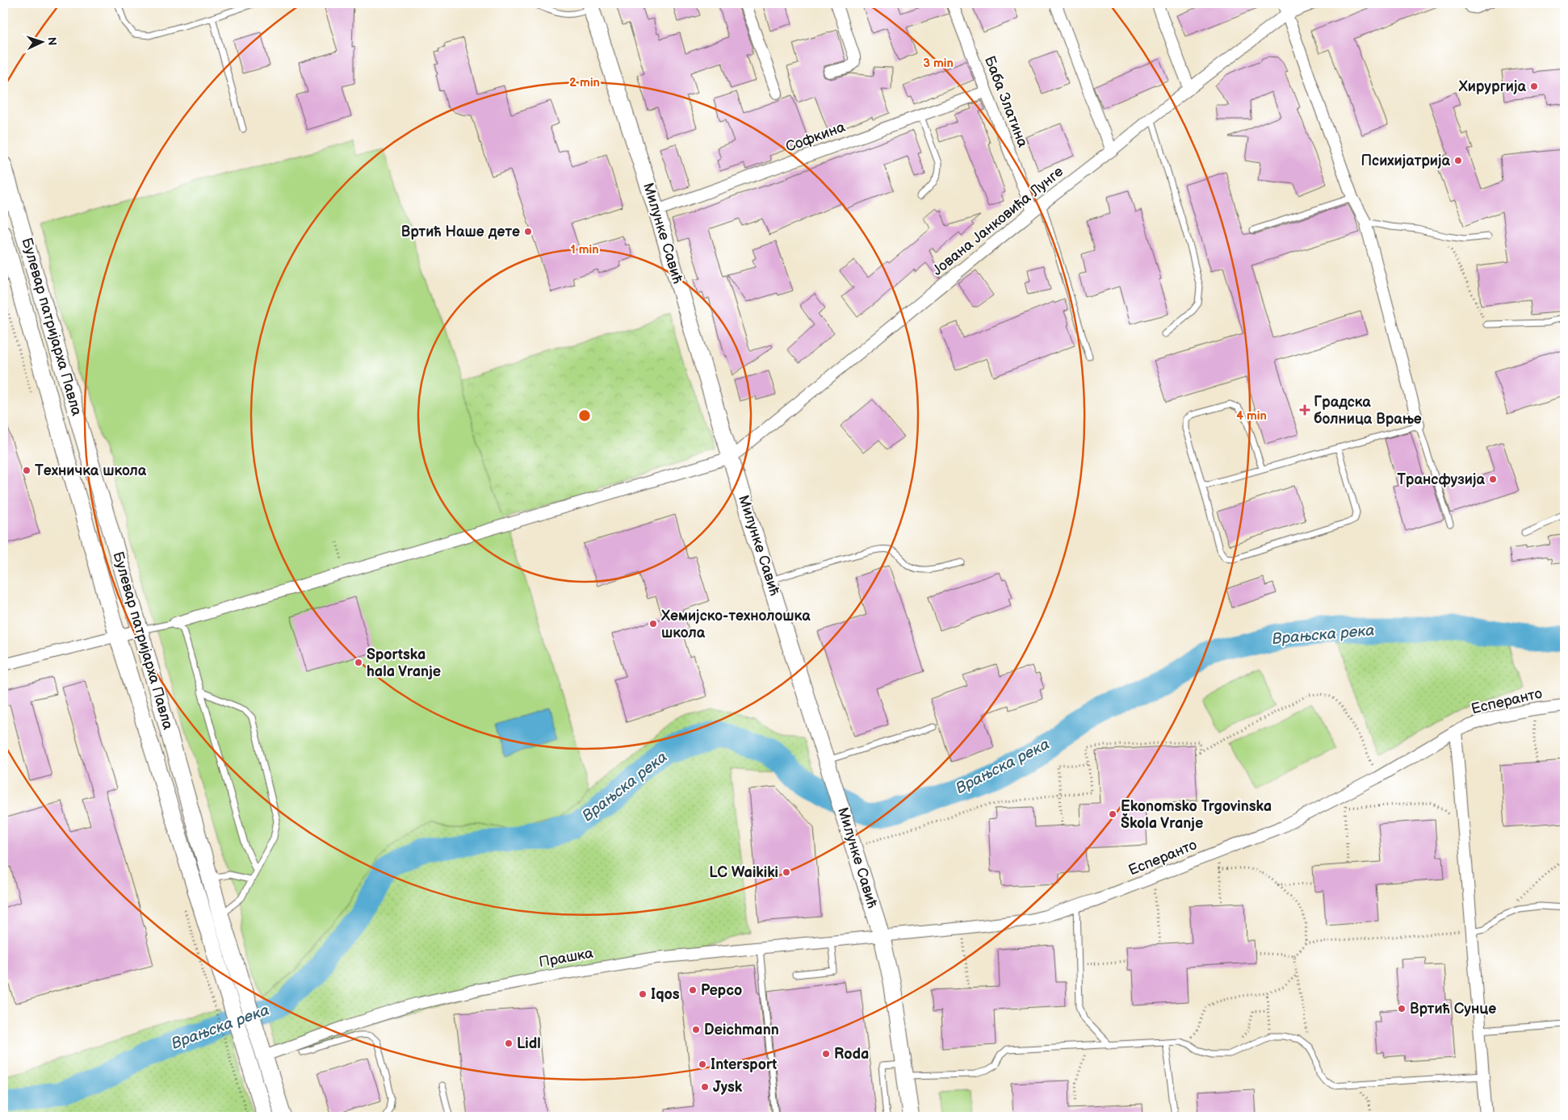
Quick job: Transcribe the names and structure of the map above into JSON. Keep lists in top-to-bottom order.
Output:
{
  "streets": {
    "main road": ["Милунке Савић", "Булевар патријарха Павла"],
    "street": [
      "Баба Златина",
      "Софкина",
      "Јована Јанковића Лунге",
      "Есперанто",
      "Прашка"
    ]
  },
  "crossings": [
    ["Баба Златина", "Софкина"],
    ["Баба Златина", "Јована Јанковића Лунге"],
    ["Софкина", "Милунке Савић"],
    ["Јована Јанковића Лунге", "Милунке Савић"],
    ["Милунке Савић", "Есперанто"],
    ["Милунке Савић", "Прашка"],
    ["Булевар патријарха Павла", "Прашка"],
    ["Есперанто", "Прашка"]
  ],
  "water": ["Врањска река"],
  "places": {
    "other": [
      "Хирургија",
      "Психијатрија",
      "Вртић Наше дете",
      "Техничка школа",
      "Трансфузија",
      "Хемијско-технолошка школа",
      "Sportska hala Vranje",
      "Ekonomsko Trgovinska Škola Vranje",
      "LC Waikiki",
      "Pepco",
      "Iqos",
      "Вртић Сунце",
      "Deichmann",
      "Lidl",
      "Roda",
      "Intersport",
      "Jysk"
    ],
    "health": ["Градска болница Врање"]
  },
  "north": "right",
  "rings": [
    "3 min",
    "2 min",
    "1 min",
    "4 min"
  ]
}
